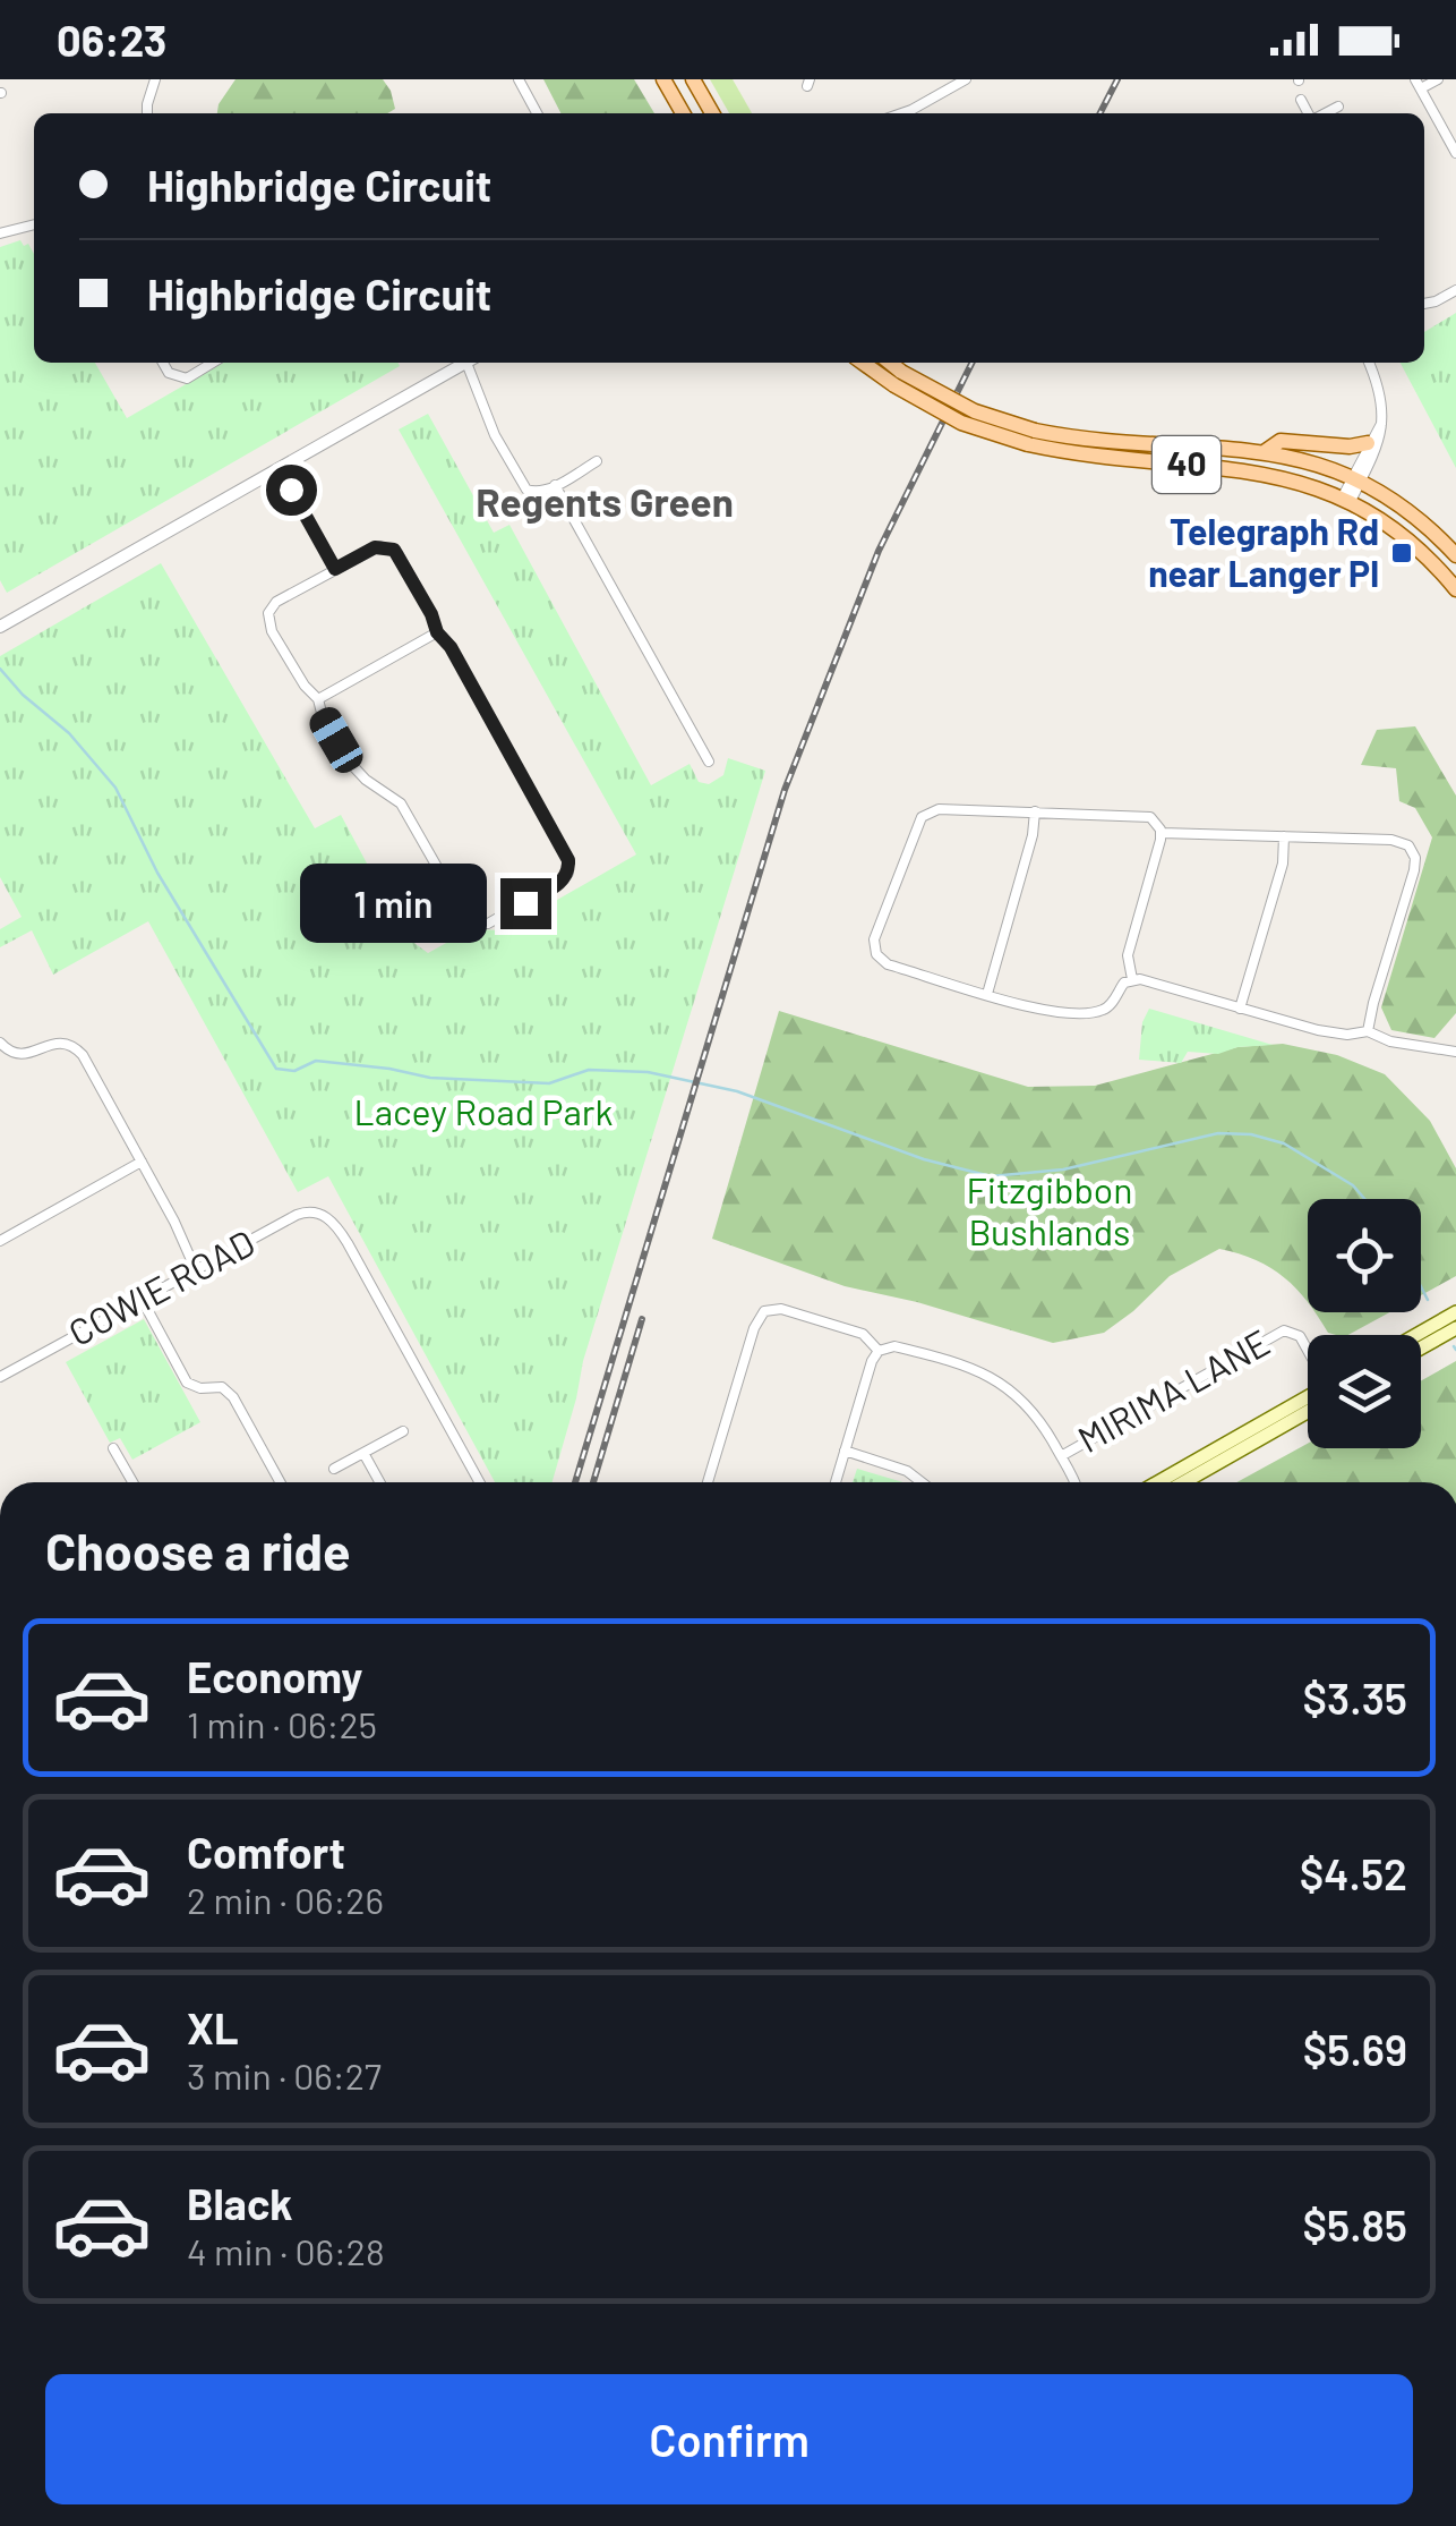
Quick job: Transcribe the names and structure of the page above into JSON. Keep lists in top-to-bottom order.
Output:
{
  "streets": {
    "main road": ["40"],
    "street": ["COWIE ROAD", "MIRIMA LANE"]
  },
  "districts": ["Regents Green"],
  "parks": ["Lacey Road Park", "Fitzgibbon Bushlands"],
  "places": {
    "transit": ["Telegraph Rd near Langer Pl"]
  },
  "page": {
    "status": "06:23",
    "banner": ["Highbridge Circuit", "Highbridge Circuit"],
    "bubble": "1 min",
    "heading": "Choose a ride",
    "list": [
      {
        "name": "Economy",
        "note": "1 min · 06:25",
        "value": "$3.35"
      },
      {
        "name": "Comfort",
        "note": "2 min · 06:26",
        "value": "$4.52"
      },
      {
        "name": "XL",
        "note": "3 min · 06:27",
        "value": "$5.69"
      },
      {
        "name": "Black",
        "note": "4 min · 06:28",
        "value": "$5.85"
      }
    ],
    "buttons": "Confirm"
  }
}
